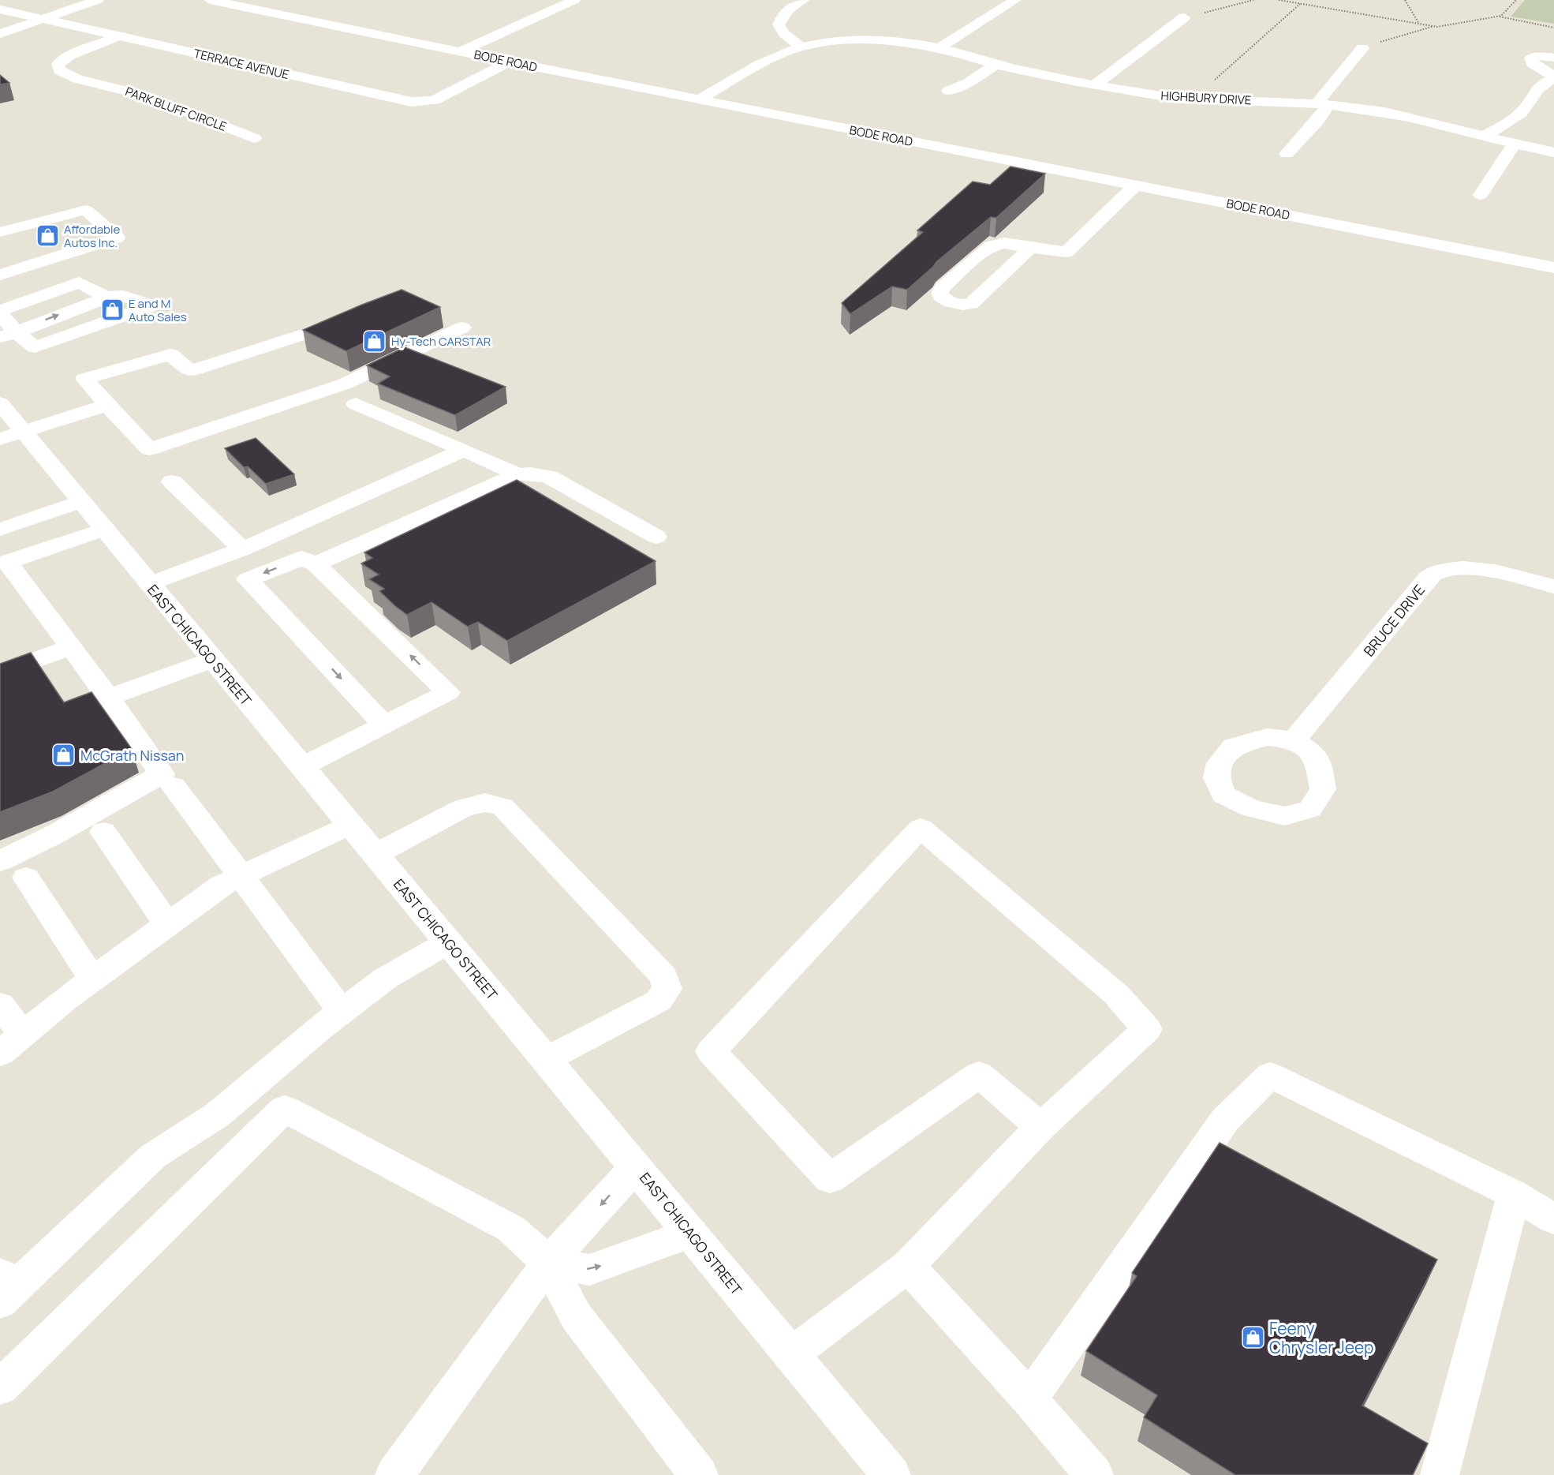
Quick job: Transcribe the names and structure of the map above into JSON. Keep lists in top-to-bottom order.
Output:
{
  "streets": {
    "street": [
      "BODE ROAD",
      "TERRACE AVENUE",
      "HIGHBURY DRIVE",
      "PARK BLUFF CIRCLE",
      "BRUCE DRIVE",
      "EAST CHICAGO STREET"
    ]
  },
  "crossings": [
    ["BODE ROAD", "TERRACE AVENUE"],
    ["BODE ROAD", "HIGHBURY DRIVE"],
    ["TERRACE AVENUE", "PARK BLUFF CIRCLE"]
  ],
  "places": {
    "shop": [
      "Affordable Autos Inc.",
      "E and M Auto Sales",
      "Hy-Tech CARSTAR",
      "McGrath Nissan",
      "Feeny Chrysler Jeep"
    ]
  }
}
